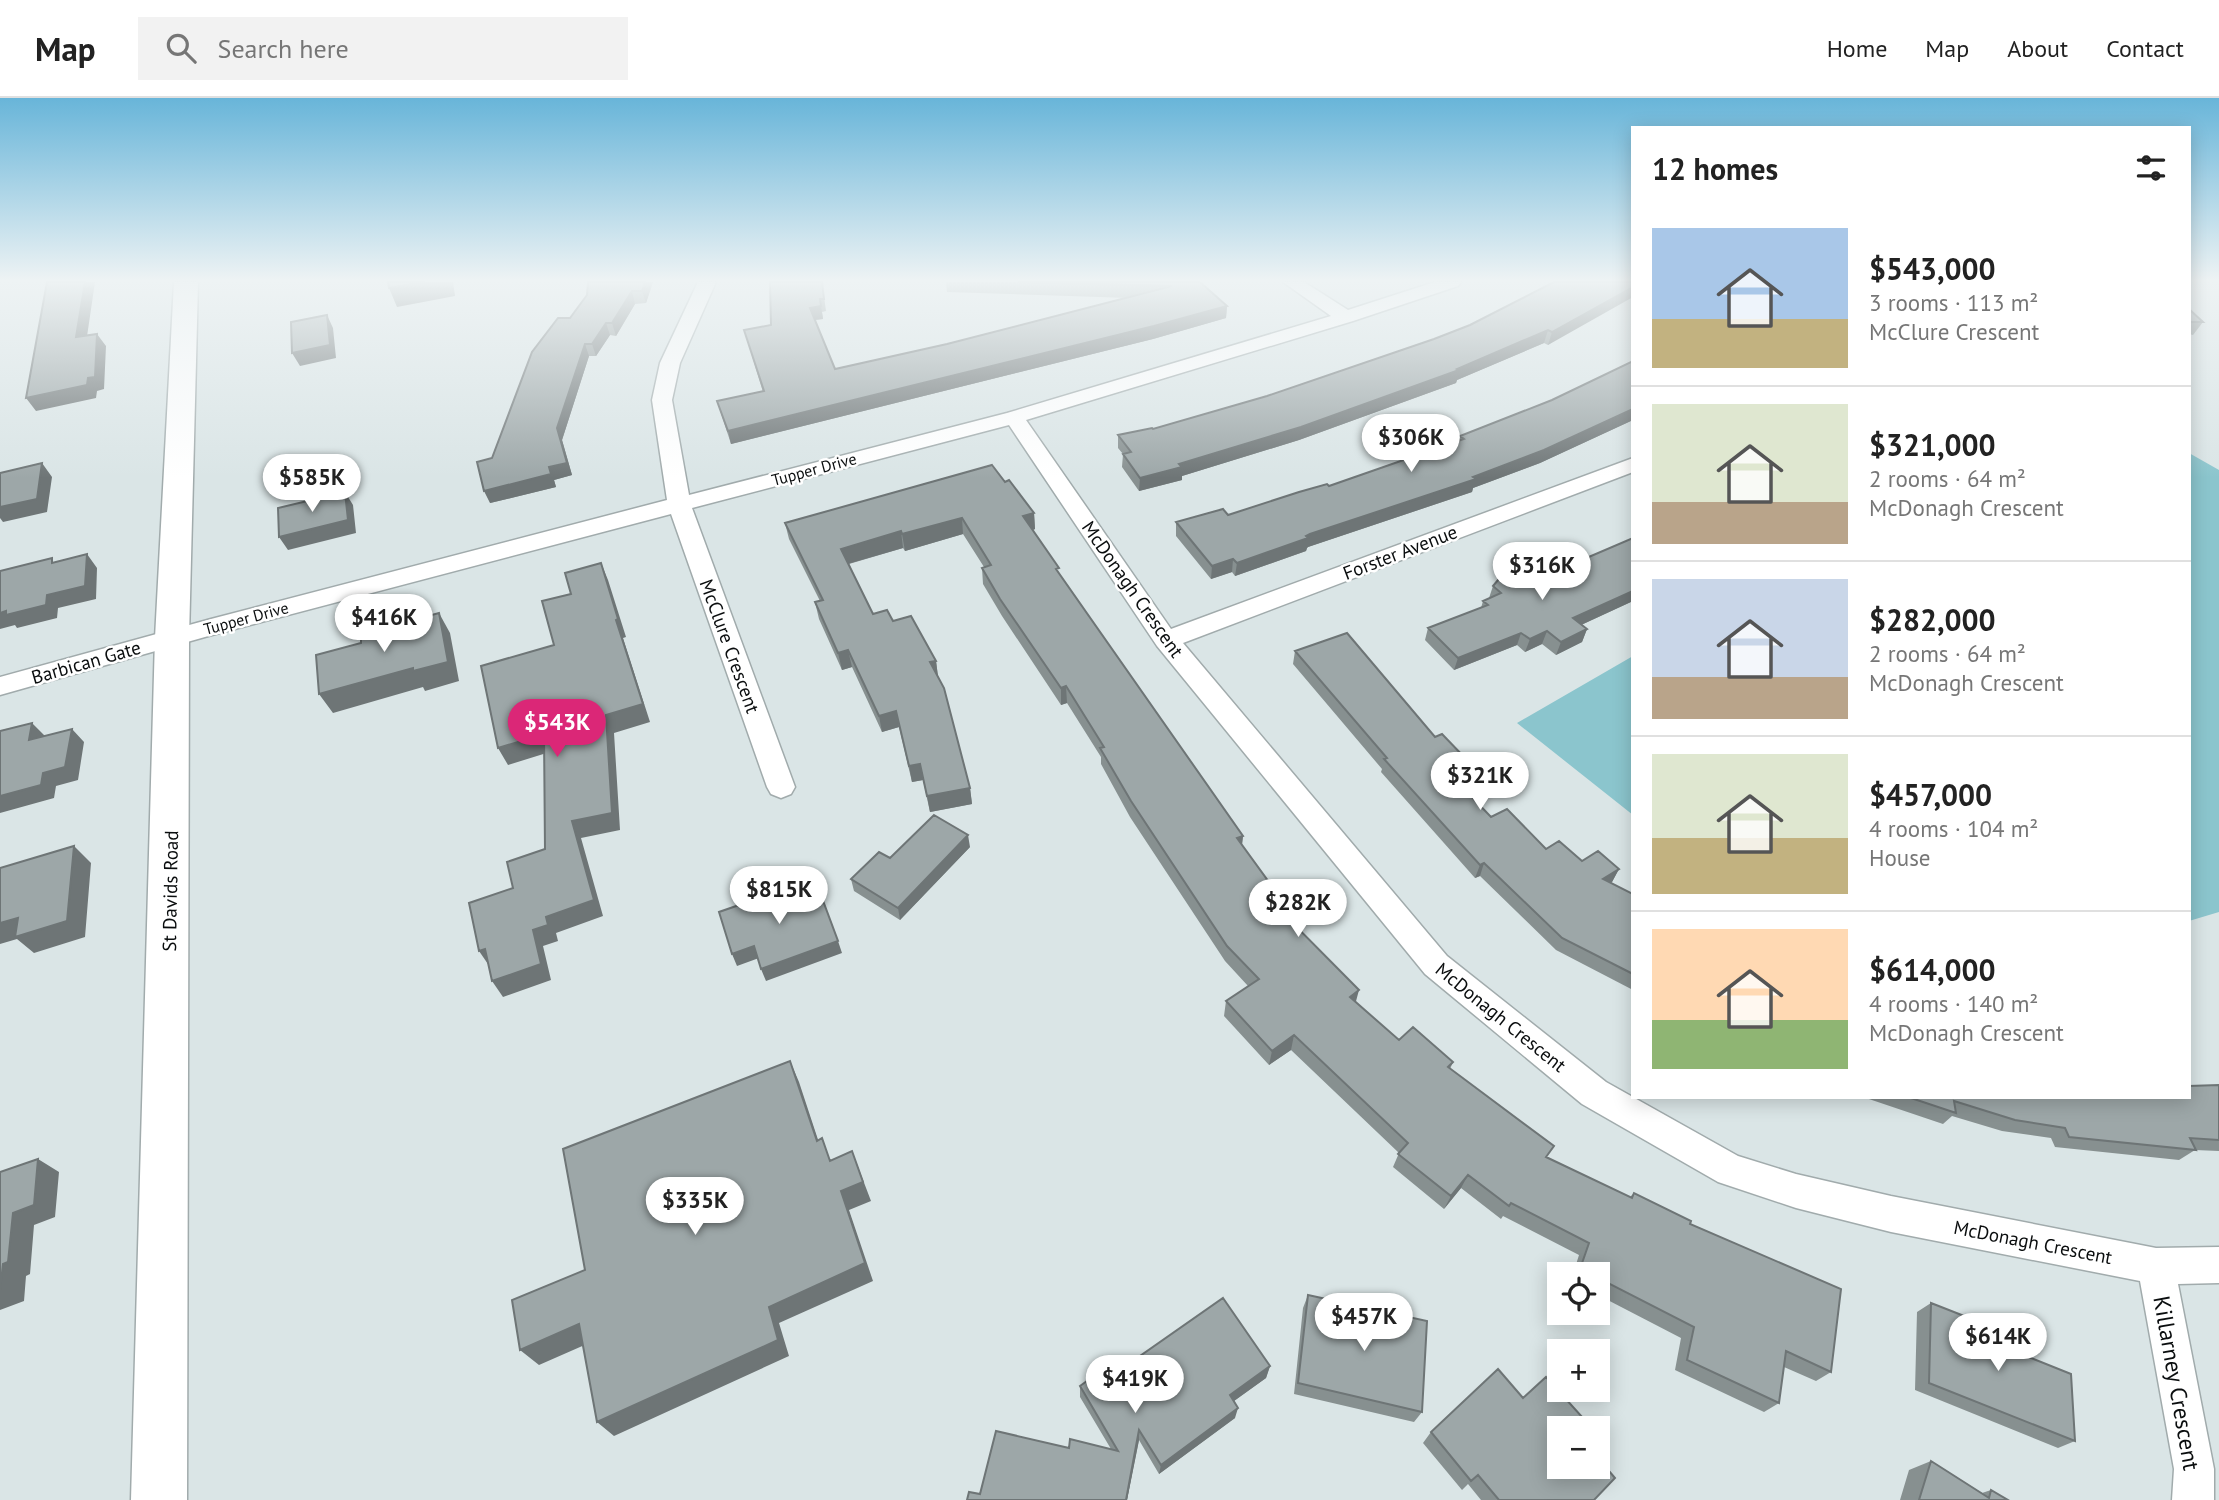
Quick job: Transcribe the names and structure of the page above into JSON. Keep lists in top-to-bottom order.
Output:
{
  "streets": {
    "main road": ["St Davids Road"],
    "street": [
      "Tupper Drive",
      "Forster Avenue",
      "McDonagh Crescent",
      "McClure Crescent",
      "Barbican Gate",
      "Killarney Crescent"
    ]
  },
  "crossings": [
    ["Tupper Drive", "McDonagh Crescent"],
    ["Tupper Drive", "McClure Crescent"],
    ["Tupper Drive", "Barbican Gate"],
    ["Tupper Drive", "St Davids Road"],
    ["Forster Avenue", "McDonagh Crescent"],
    ["McDonagh Crescent", "Killarney Crescent"],
    ["Barbican Gate", "St Davids Road"]
  ],
  "page": {
    "header": "Map",
    "search": "Search here",
    "nav": [
      "Home",
      "Map",
      "About",
      "Contact"
    ],
    "heading": "12 homes",
    "list": [
      {
        "name": "$543,000",
        "note": "3 rooms · 113 m² · McClure Crescent"
      },
      {
        "name": "$321,000",
        "note": "2 rooms · 64 m² · McDonagh Crescent"
      },
      {
        "name": "$282,000",
        "note": "2 rooms · 64 m² · McDonagh Crescent"
      },
      {
        "name": "$457,000",
        "note": "4 rooms · 104 m² · House"
      },
      {
        "name": "$614,000",
        "note": "4 rooms · 140 m² · McDonagh Crescent"
      }
    ],
    "price": [
      "$306K",
      "$585K",
      "$316K",
      "$416K",
      "$543K",
      "$321K",
      "$815K",
      "$282K",
      "$335K",
      "$457K",
      "$614K",
      "$419K"
    ],
    "map_buttons": ["+", "−"]
  }
}
